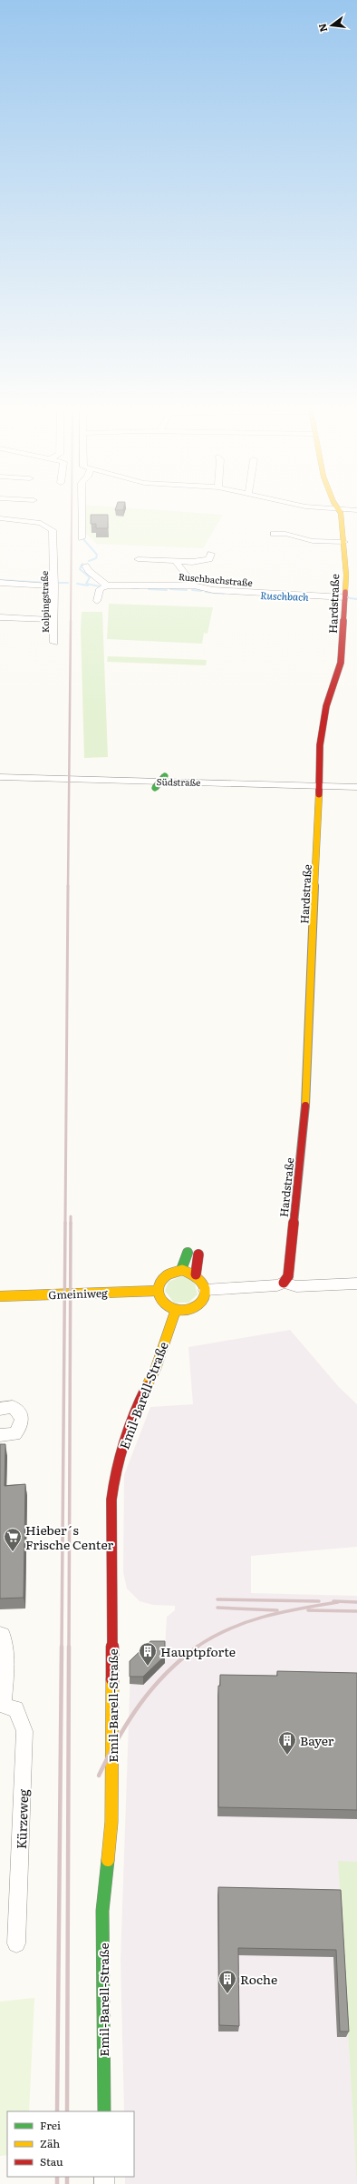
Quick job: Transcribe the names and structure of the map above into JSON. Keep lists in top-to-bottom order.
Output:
{
  "streets": {
    "street": [
      "Ruschbachstraße",
      "Kolpingstraße",
      "Hardstraße",
      "Südstraße",
      "Gmeiniweg",
      "Emil-Barell-Straße",
      "Kürzeweg"
    ]
  },
  "crossings": [
    ["Ruschbachstraße", "Hardstraße"],
    ["Hardstraße", "Südstraße"],
    ["Gmeiniweg", "Emil-Barell-Straße"]
  ],
  "water": ["Ruschbach"],
  "places": {
    "supermarket": ["Hieber´s Frische Center"],
    "building": ["Hauptpforte", "Bayer", "Roche"]
  },
  "legend": ["Frei", "Zäh", "Stau"],
  "north": "left"
}
